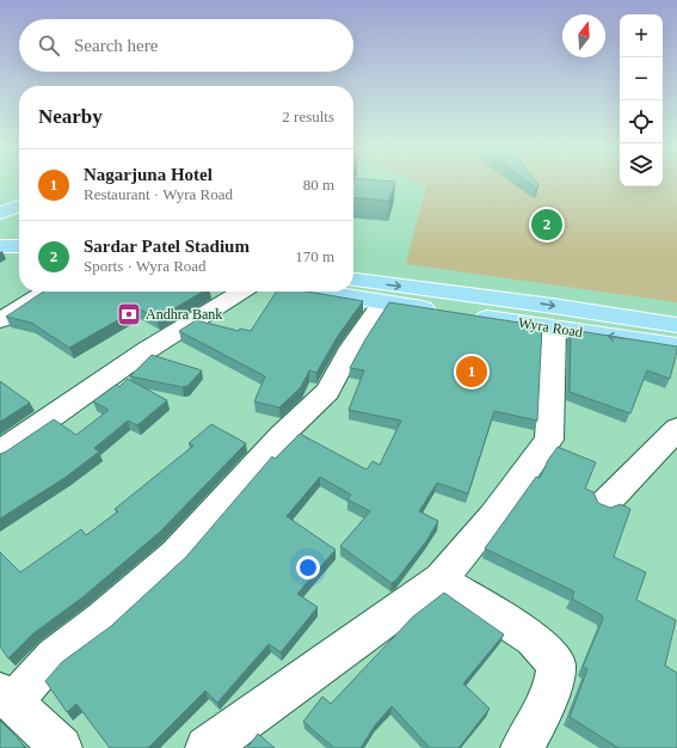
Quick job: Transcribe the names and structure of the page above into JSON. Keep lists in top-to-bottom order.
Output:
{
  "streets": {
    "main road": ["Wyra Road"]
  },
  "places": {
    "bank": ["Andhra Bank"]
  },
  "north": "top",
  "page": {
    "map_buttons": ["+", "−"],
    "search": "Search here",
    "heading": ["Nearby", "2 results"],
    "list": [
      {
        "mark": "1",
        "name": "Nagarjuna Hotel",
        "note": "Restaurant · Wyra Road",
        "value": "80 m"
      },
      {
        "mark": "2",
        "name": "Sardar Patel Stadium",
        "note": "Sports · Wyra Road",
        "value": "170 m"
      }
    ],
    "pins": ["2", "1"]
  }
}
